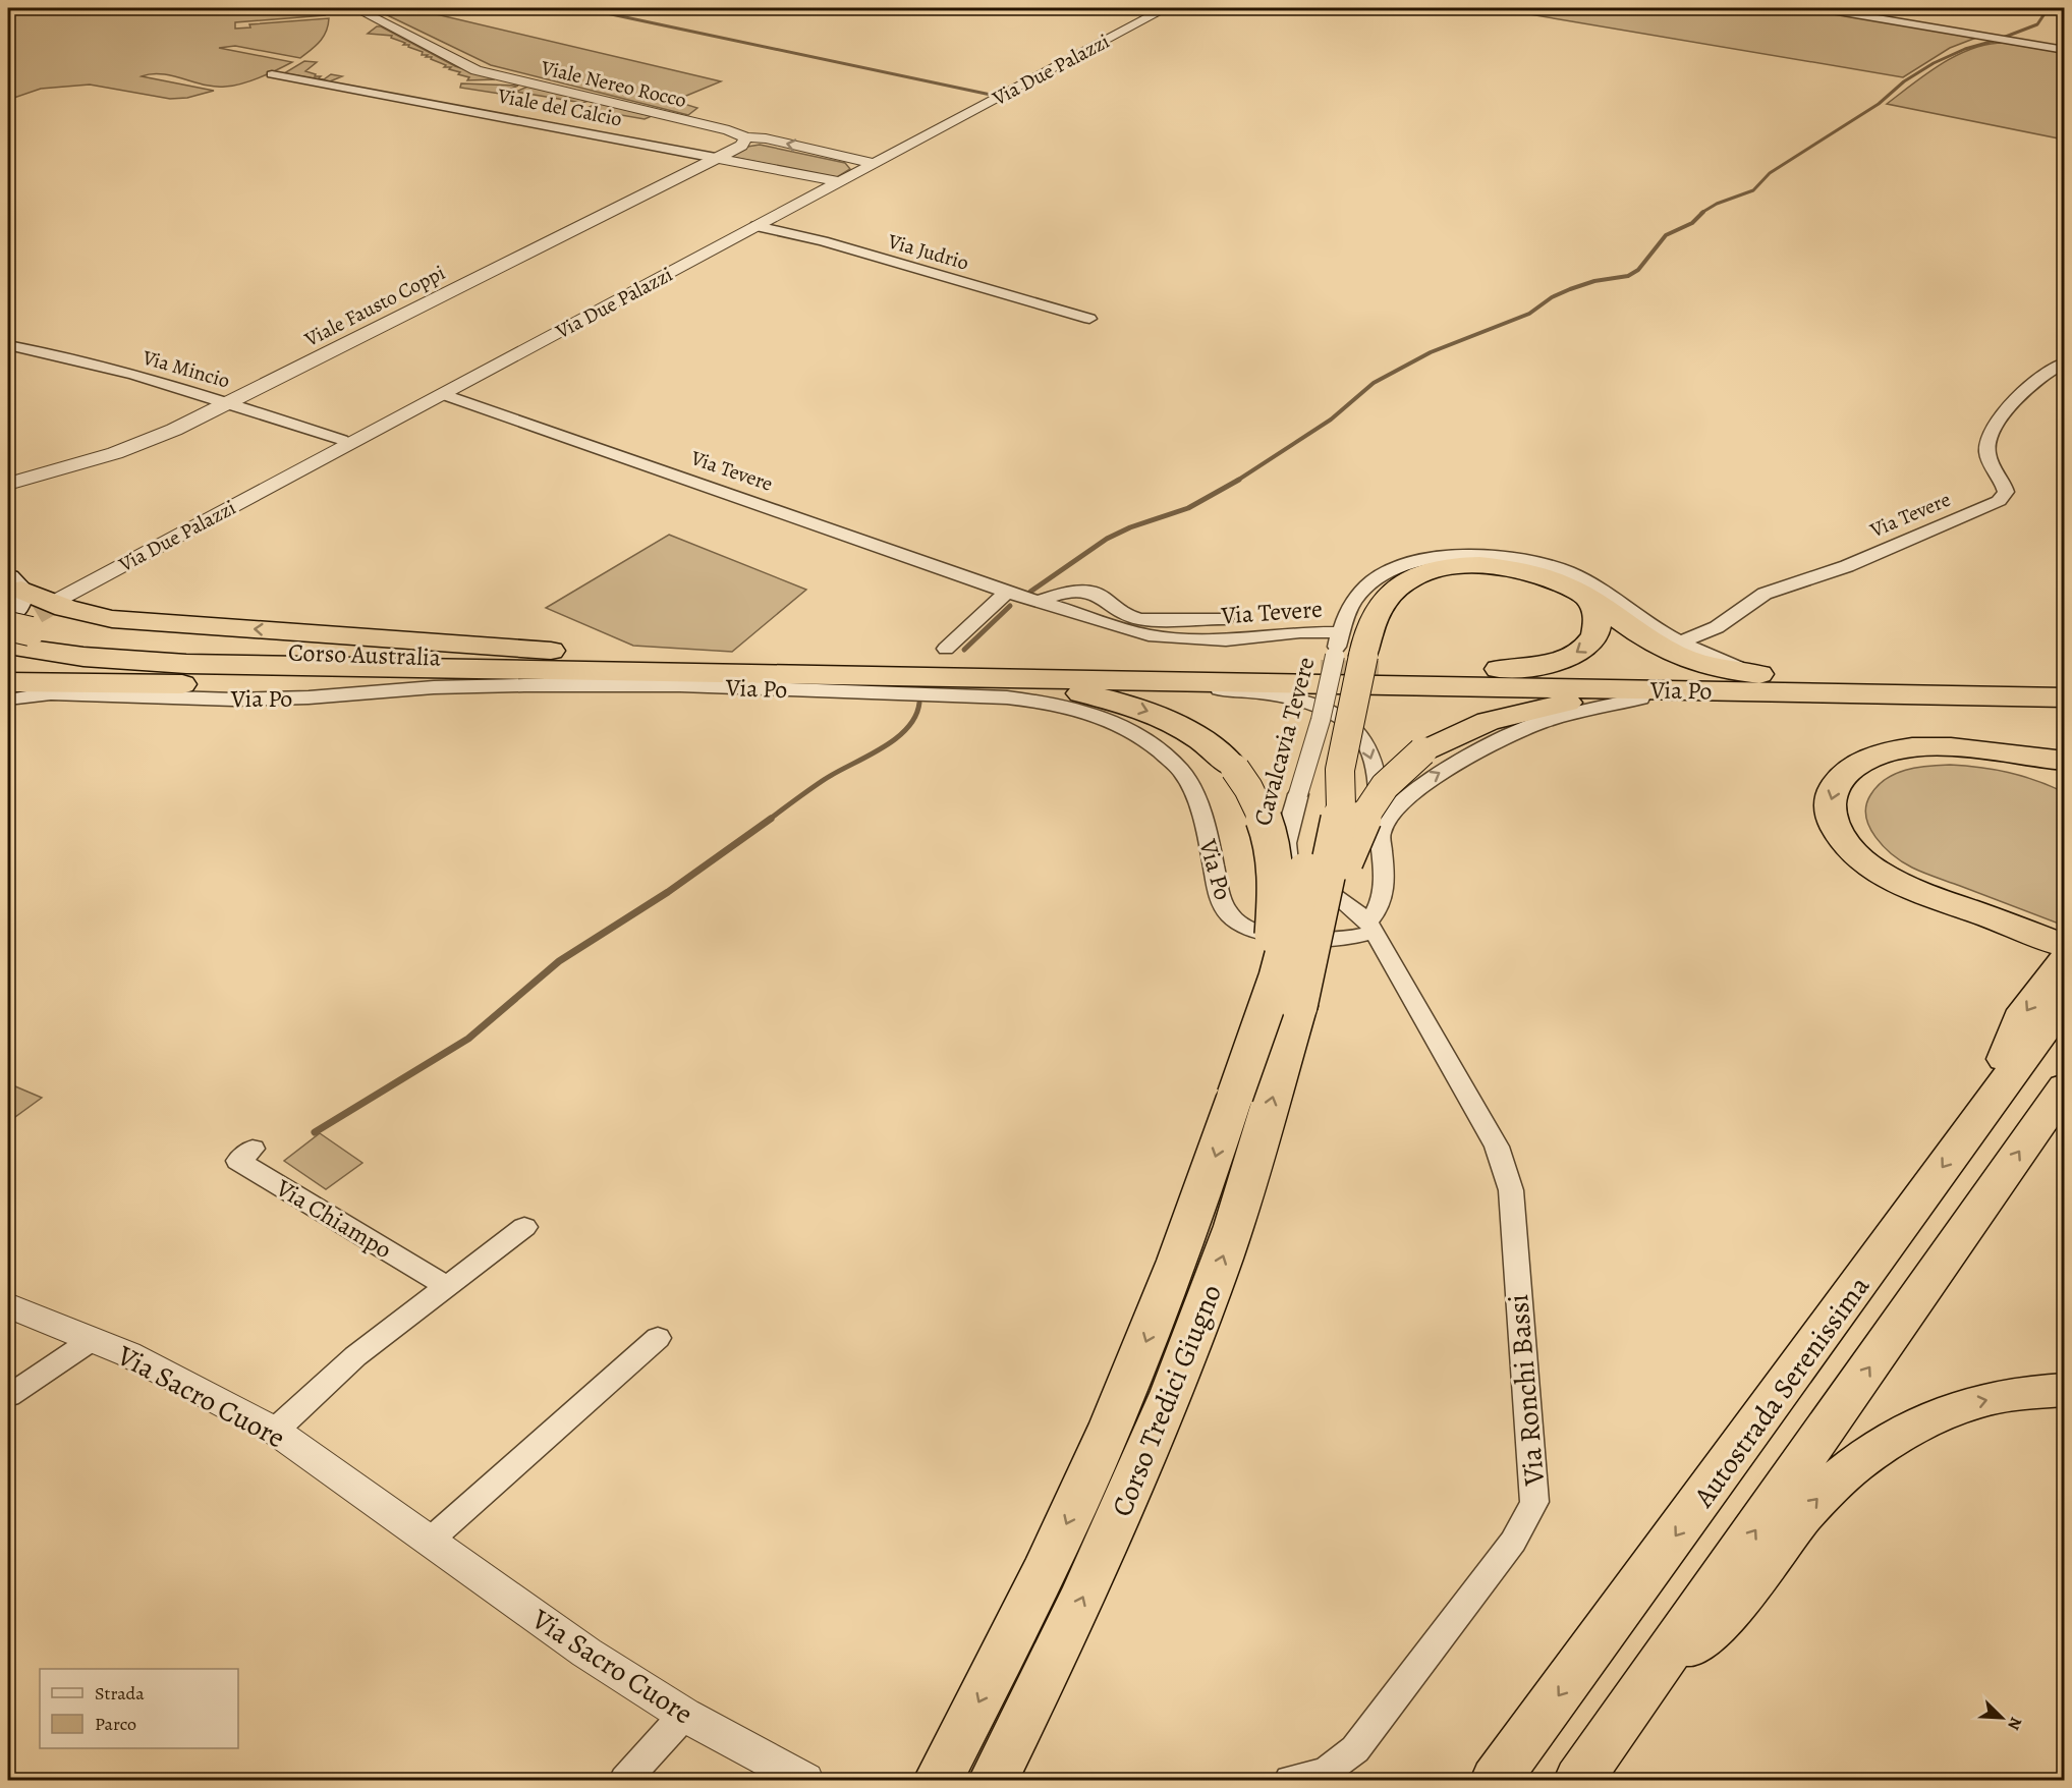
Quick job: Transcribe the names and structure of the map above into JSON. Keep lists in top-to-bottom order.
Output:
{
  "streets": {
    "highway": [
      "Corso Australia",
      "Via Po",
      "Autostrada Serenissima",
      "Corso Tredici Giugno"
    ],
    "street": [
      "Via Due Palazzi",
      "Viale Nereo Rocco",
      "Viale del Calcio",
      "Via Judrio",
      "Viale Fausto Coppi",
      "Via Mincio",
      "Via Tevere",
      "Cavalcavia Tevere",
      "Via Chiampo",
      "Via Ronchi Bassi",
      "Via Sacro Cuore"
    ]
  },
  "crossings": [
    ["Via Due Palazzi", "Viale Nereo Rocco"],
    ["Via Due Palazzi", "Viale del Calcio"],
    ["Via Due Palazzi", "Via Judrio"],
    ["Via Due Palazzi", "Via Tevere"],
    ["Viale Nereo Rocco", "Viale Fausto Coppi"],
    ["Viale del Calcio", "Viale Fausto Coppi"],
    ["Viale Fausto Coppi", "Via Mincio"],
    ["Via Tevere", "Cavalcavia Tevere"],
    ["Corso Australia", "Via Po"],
    ["Via Po", "Cavalcavia Tevere"],
    ["Via Po", "Via Ronchi Bassi"],
    ["Cavalcavia Tevere", "Via Ronchi Bassi"]
  ],
  "legend": ["Strada", "Parco"],
  "north": "bottom right"
}
